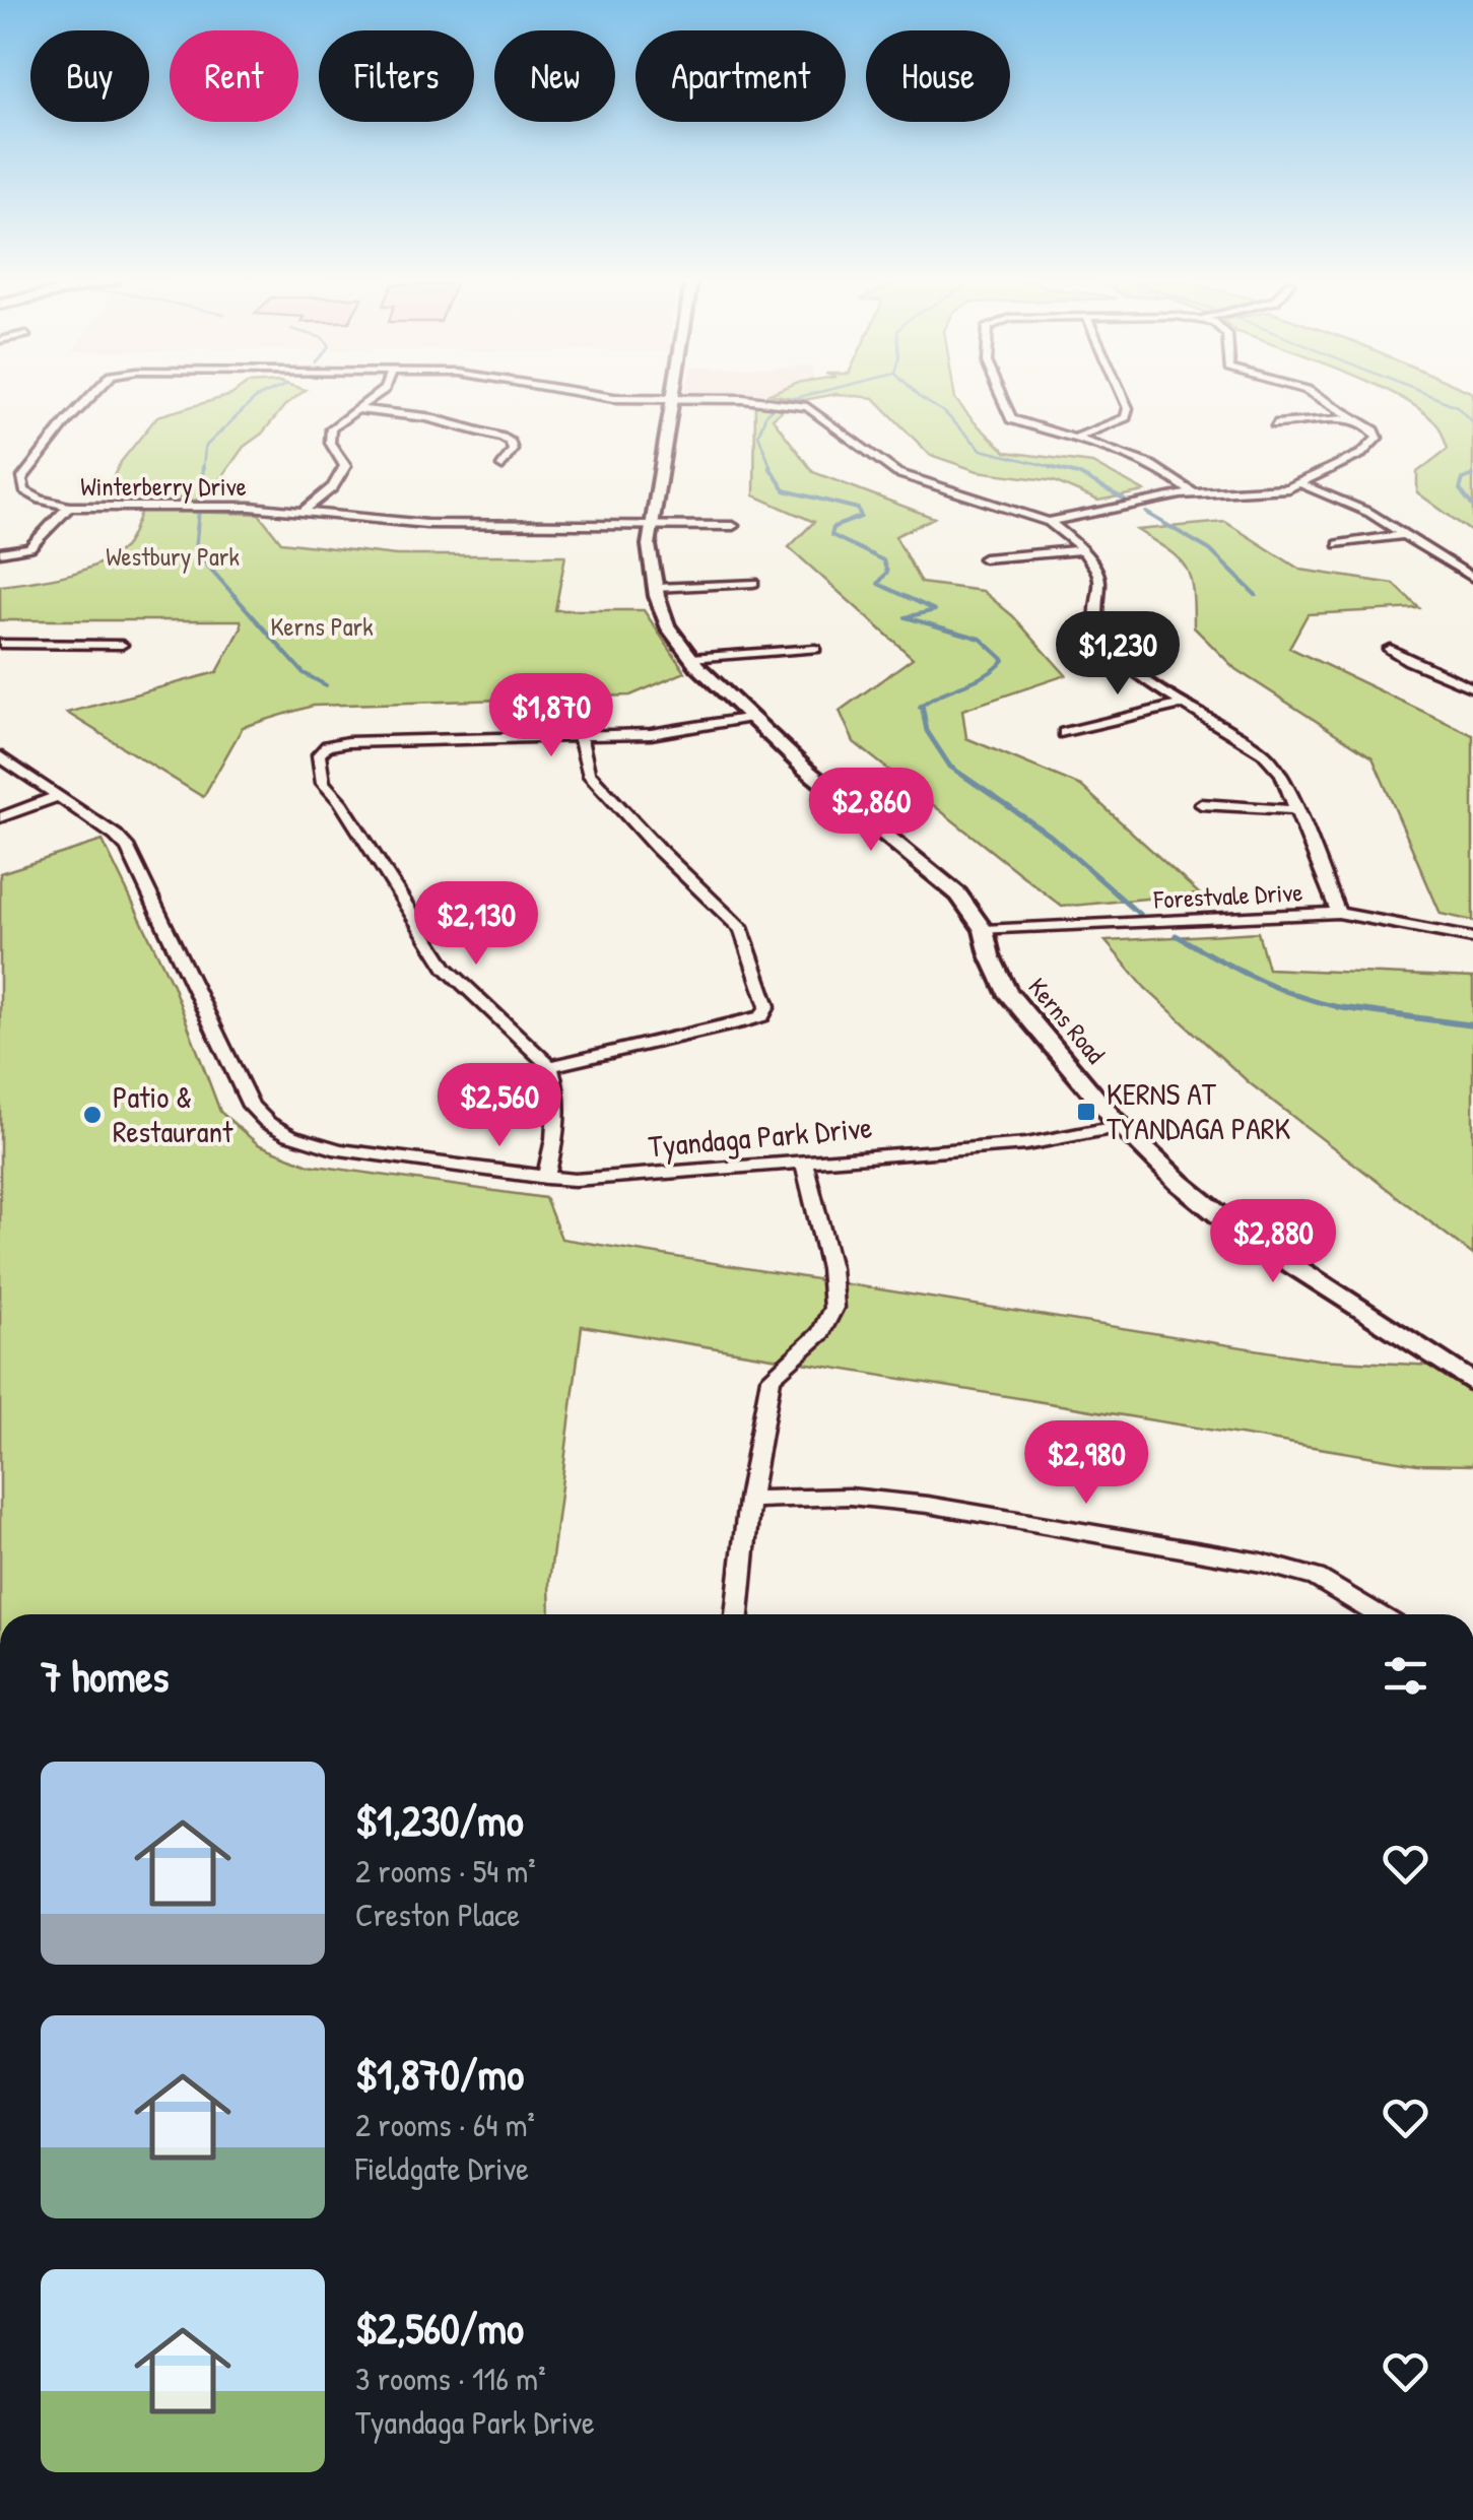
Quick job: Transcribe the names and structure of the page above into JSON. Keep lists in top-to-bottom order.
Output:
{
  "streets": {
    "street": [
      "Winterberry Drive",
      "Forestvale Drive",
      "Kerns Road",
      "Tyandaga Park Drive"
    ]
  },
  "crossings": [
    ["Winterberry Drive", "Kerns Road"],
    ["Forestvale Drive", "Kerns Road"],
    ["Kerns Road", "Tyandaga Park Drive"]
  ],
  "parks": ["Westbury Park", "Kerns Park"],
  "places": {
    "transit": ["KERNS AT TYANDAGA PARK"],
    "other": ["Patio & Restaurant"]
  },
  "page": {
    "chip": [
      "Buy",
      "Rent",
      "Filters",
      "New",
      "Apartment",
      "House"
    ],
    "price": [
      "$1,230",
      "$1,870",
      "$2,860",
      "$2,130",
      "$2,560",
      "$2,880",
      "$2,980"
    ],
    "heading": "7 homes",
    "list": [
      {
        "name": "$1,230/mo",
        "note": "2 rooms · 54 m² · Creston Place"
      },
      {
        "name": "$1,870/mo",
        "note": "2 rooms · 64 m² · Fieldgate Drive"
      },
      {
        "name": "$2,560/mo",
        "note": "3 rooms · 116 m² · Tyandaga Park Drive"
      }
    ]
  }
}
